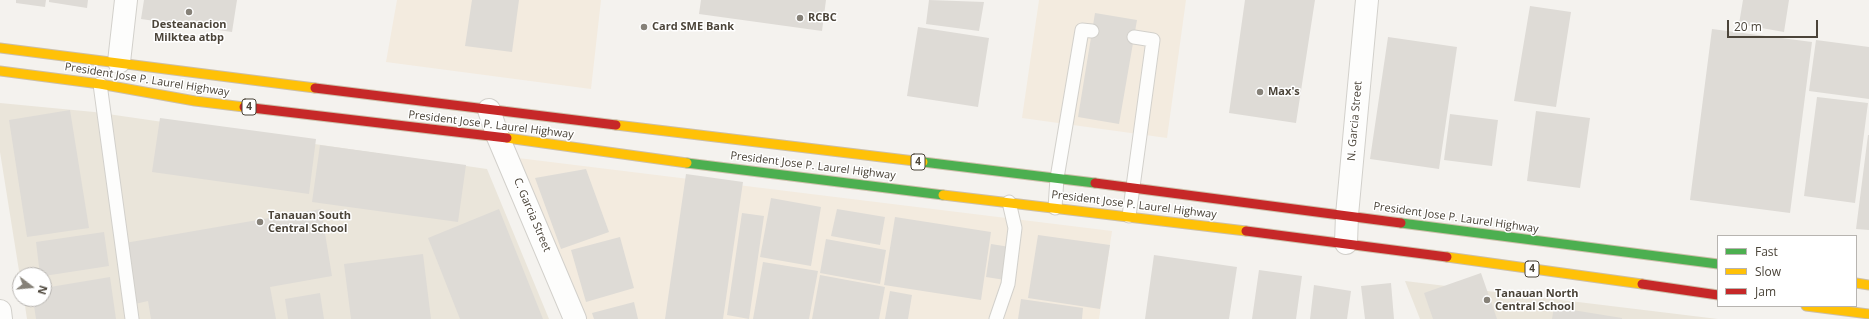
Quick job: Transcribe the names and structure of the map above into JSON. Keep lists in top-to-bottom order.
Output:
{
  "streets": {
    "highway": ["President Jose P. Laurel Highway", "4"],
    "street": ["N. Garcia Street", "C. Garcia Street"]
  },
  "crossings": [
    ["President Jose P. Laurel Highway", "N. Garcia Street"],
    ["President Jose P. Laurel Highway", "C. Garcia Street"]
  ],
  "places": [
    "Desteanacion Milktea atbp",
    "RCBC",
    "Card SME Bank",
    "Max's",
    "Tanauan South Central School",
    "Tanauan North Central School"
  ],
  "legend": ["Fast", "Slow", "Jam"],
  "scale_bar": "20 m",
  "north": "right"
}
